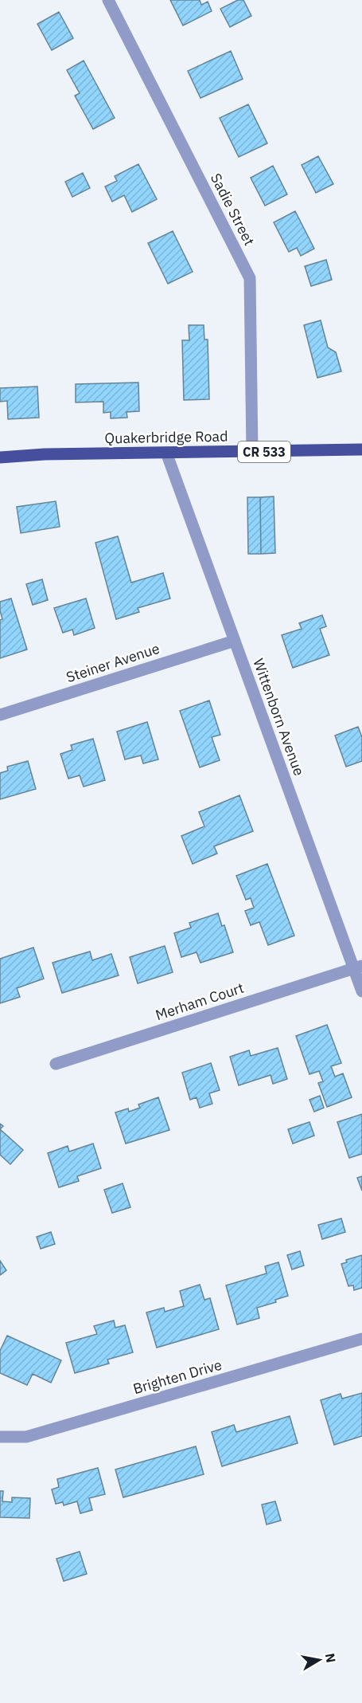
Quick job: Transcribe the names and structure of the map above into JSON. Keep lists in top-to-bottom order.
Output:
{
  "streets": {
    "main road": ["Quakerbridge Road", "CR 533"],
    "street": [
      "Sadie Street",
      "Steiner Avenue",
      "Wittenborn Avenue",
      "Merham Court",
      "Brighten Drive"
    ]
  },
  "crossings": [
    ["Sadie Street", "Quakerbridge Road"],
    ["Quakerbridge Road", "Wittenborn Avenue"],
    ["Steiner Avenue", "Wittenborn Avenue"],
    ["Wittenborn Avenue", "Merham Court"]
  ],
  "north": "right"
}
